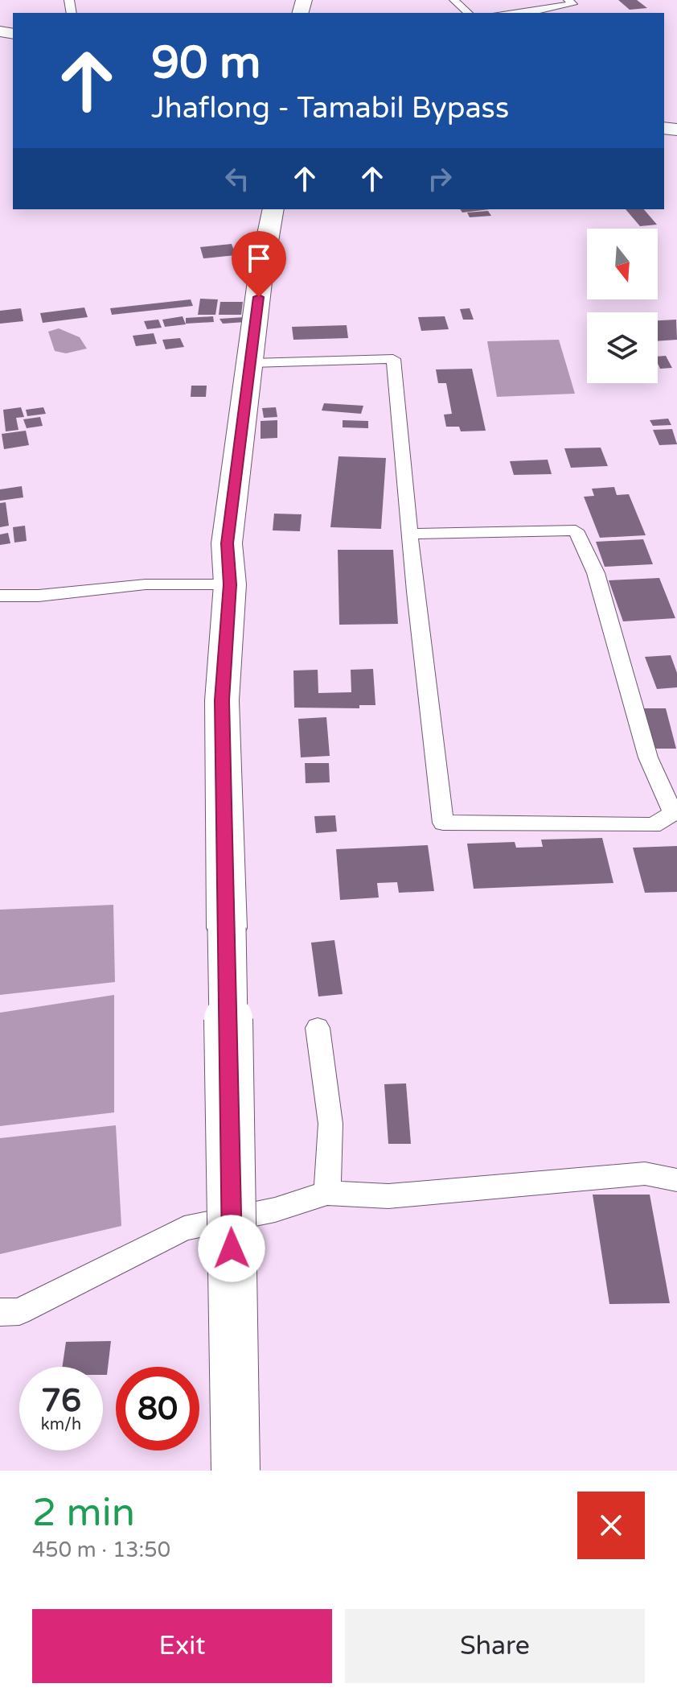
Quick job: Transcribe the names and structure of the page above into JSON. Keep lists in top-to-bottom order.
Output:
{
  "north": "bottom",
  "page": {
    "turn": ["90 m", "Jhaflong - Tamabil Bypass"],
    "speed": "76 km/h",
    "limit": "80",
    "heading": ["2 min", "450 m · 13:50"],
    "buttons": ["Exit", "Share"]
  }
}
